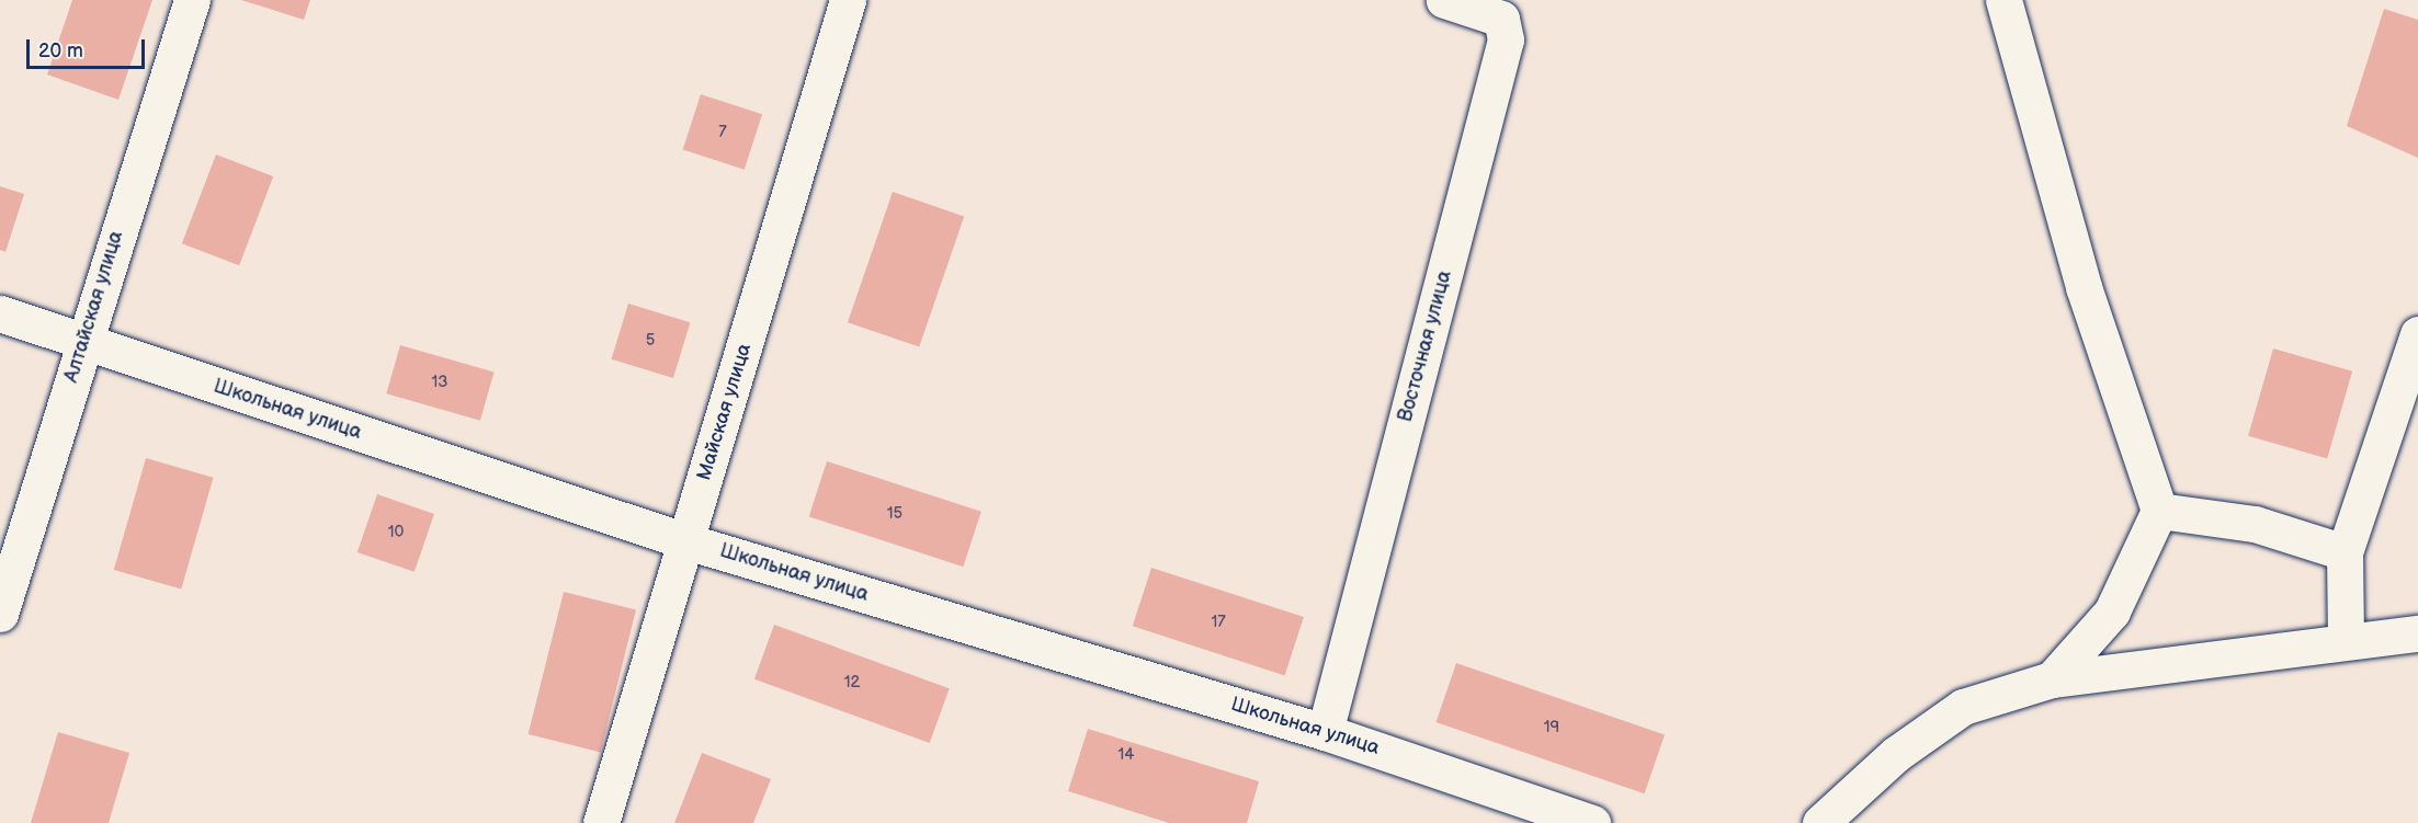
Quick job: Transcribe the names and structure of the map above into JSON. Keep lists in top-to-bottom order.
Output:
{
  "streets": {
    "street": [
      "Алтайская улица",
      "Восточная улица",
      "Школьная улица",
      "Майская улица"
    ]
  },
  "crossings": [
    ["Алтайская улица", "Школьная улица"],
    ["Восточная улица", "Школьная улица"],
    ["Школьная улица", "Майская улица"]
  ],
  "house_numbers": [
    "7",
    "5",
    "13",
    "15",
    "10",
    "17",
    "12",
    "19",
    "14"
  ],
  "scale_bar": "20 m"
}
